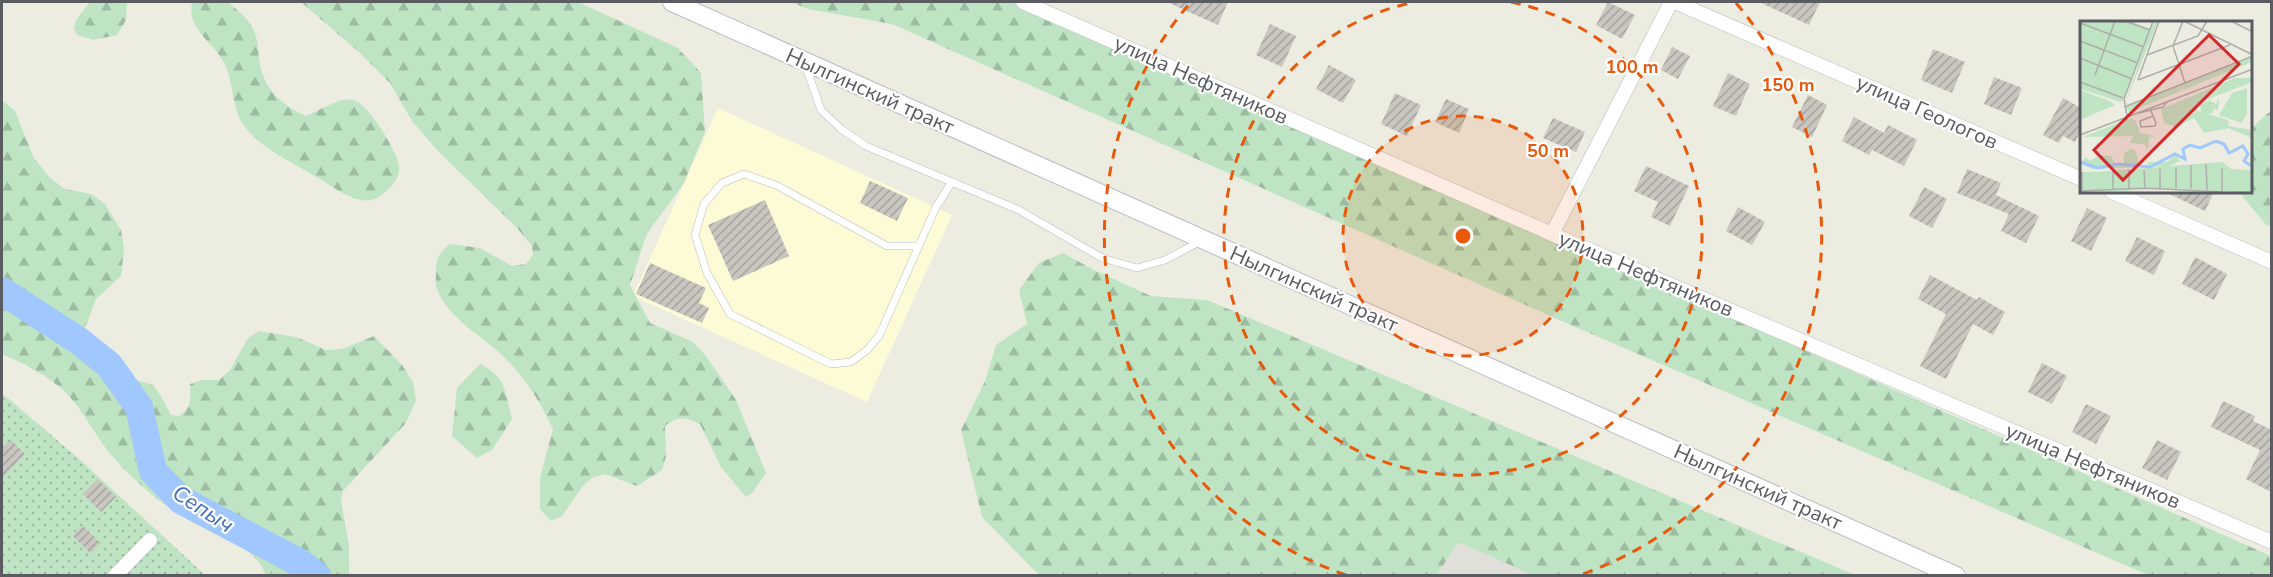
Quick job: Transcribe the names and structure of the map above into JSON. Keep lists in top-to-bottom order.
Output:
{
  "streets": {
    "main road": ["Нылгинский тракт"],
    "street": ["улица Нефтяников", "улица Геологов"]
  },
  "water": ["Сепыч"],
  "rings": ["100 m", "150 m", "50 m"]
}
